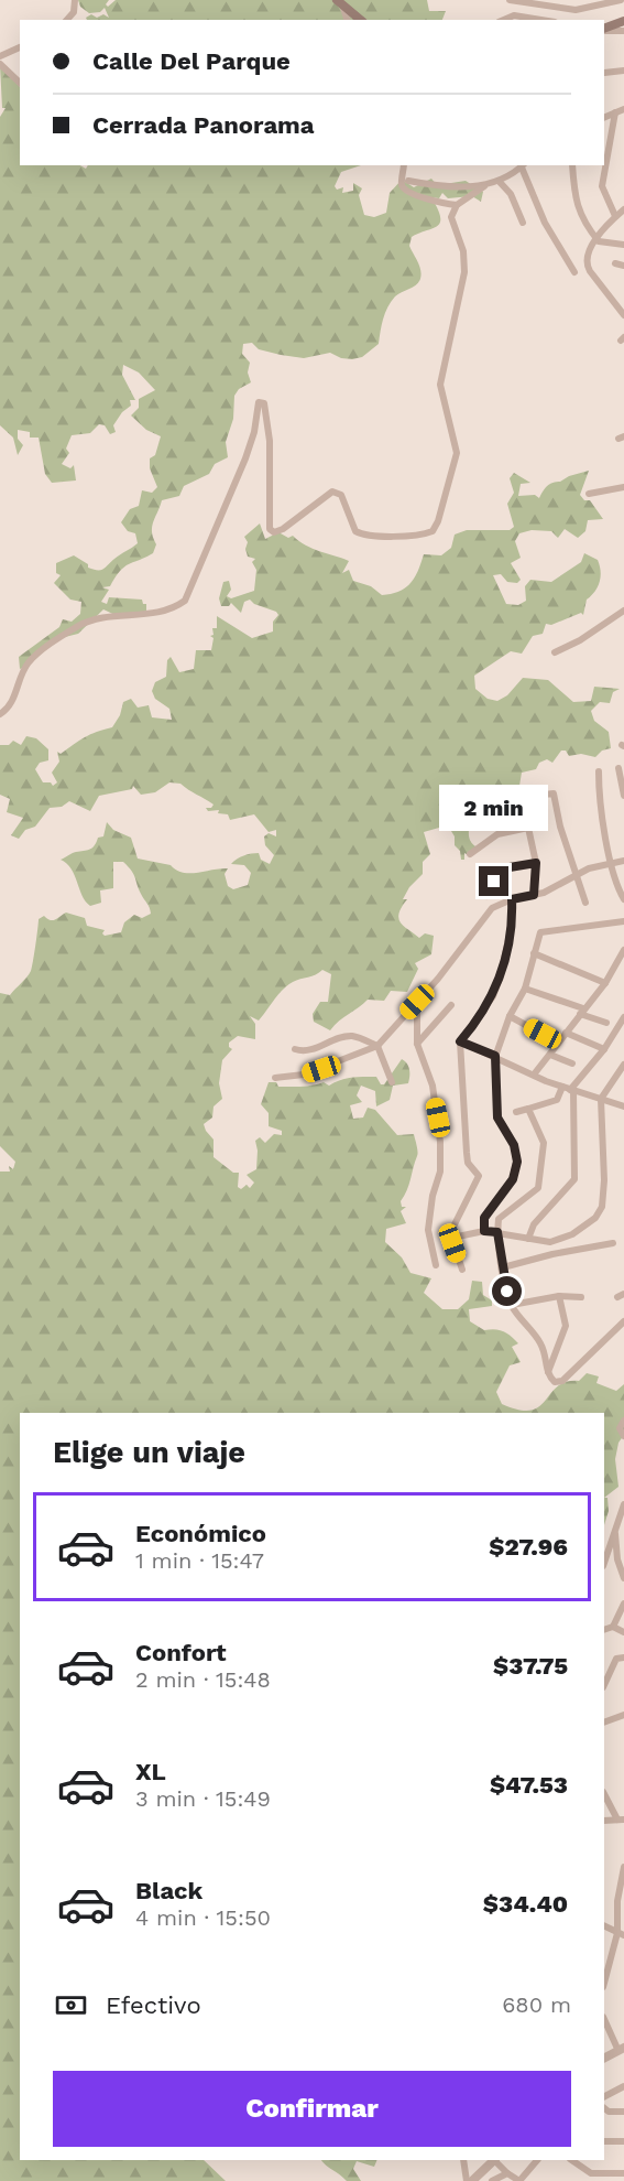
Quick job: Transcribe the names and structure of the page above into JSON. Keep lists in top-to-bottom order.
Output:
{
  "page": {
    "banner": ["Calle Del Parque", "Cerrada Panorama"],
    "bubble": "2 min",
    "heading": "Elige un viaje",
    "list": [
      {
        "name": "Económico",
        "note": "1 min · 15:47",
        "value": "$27.96"
      },
      {
        "name": "Confort",
        "note": "2 min · 15:48",
        "value": "$37.75"
      },
      {
        "name": "XL",
        "note": "3 min · 15:49",
        "value": "$47.53"
      },
      {
        "name": "Black",
        "note": "4 min · 15:50",
        "value": "$34.40"
      }
    ],
    "pay": ["Efectivo", "680 m"],
    "buttons": "Confirmar"
  }
}
